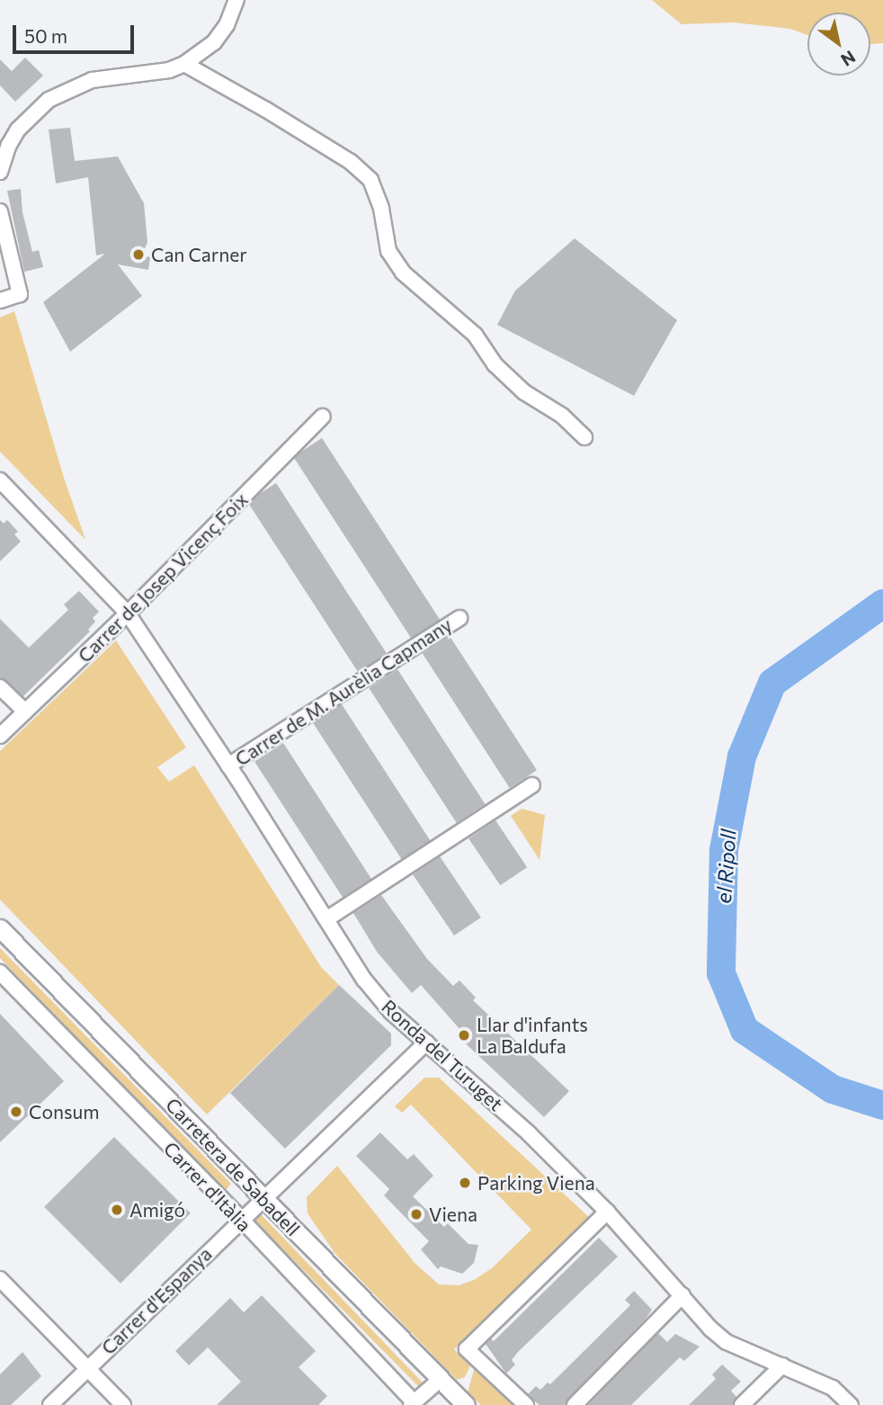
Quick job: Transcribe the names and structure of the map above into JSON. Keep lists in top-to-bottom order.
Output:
{
  "streets": {
    "street": [
      "Carrer de Josep Vicenç Foix",
      "Carrer de M. Aurèlia Capmany",
      "Ronda del Turuget",
      "Carretera de Sabadell",
      "Carrer d'Itàlia",
      "Carrer d'Espanya"
    ]
  },
  "crossings": [
    ["Carrer de Josep Vicenç Foix", "Ronda del Turuget"],
    ["Carrer de M. Aurèlia Capmany", "Ronda del Turuget"],
    ["Ronda del Turuget", "Carrer d'Espanya"],
    ["Carretera de Sabadell", "Carrer d'Espanya"],
    ["Carrer d'Itàlia", "Carrer d'Espanya"]
  ],
  "water": ["el Ripoll"],
  "places": [
    "Can Carner",
    "Llar d'infants La Baldufa",
    "Consum",
    "Parking Viena",
    "Amigó",
    "Viena"
  ],
  "scale_bar": "50 m",
  "north": "bottom right"
}
